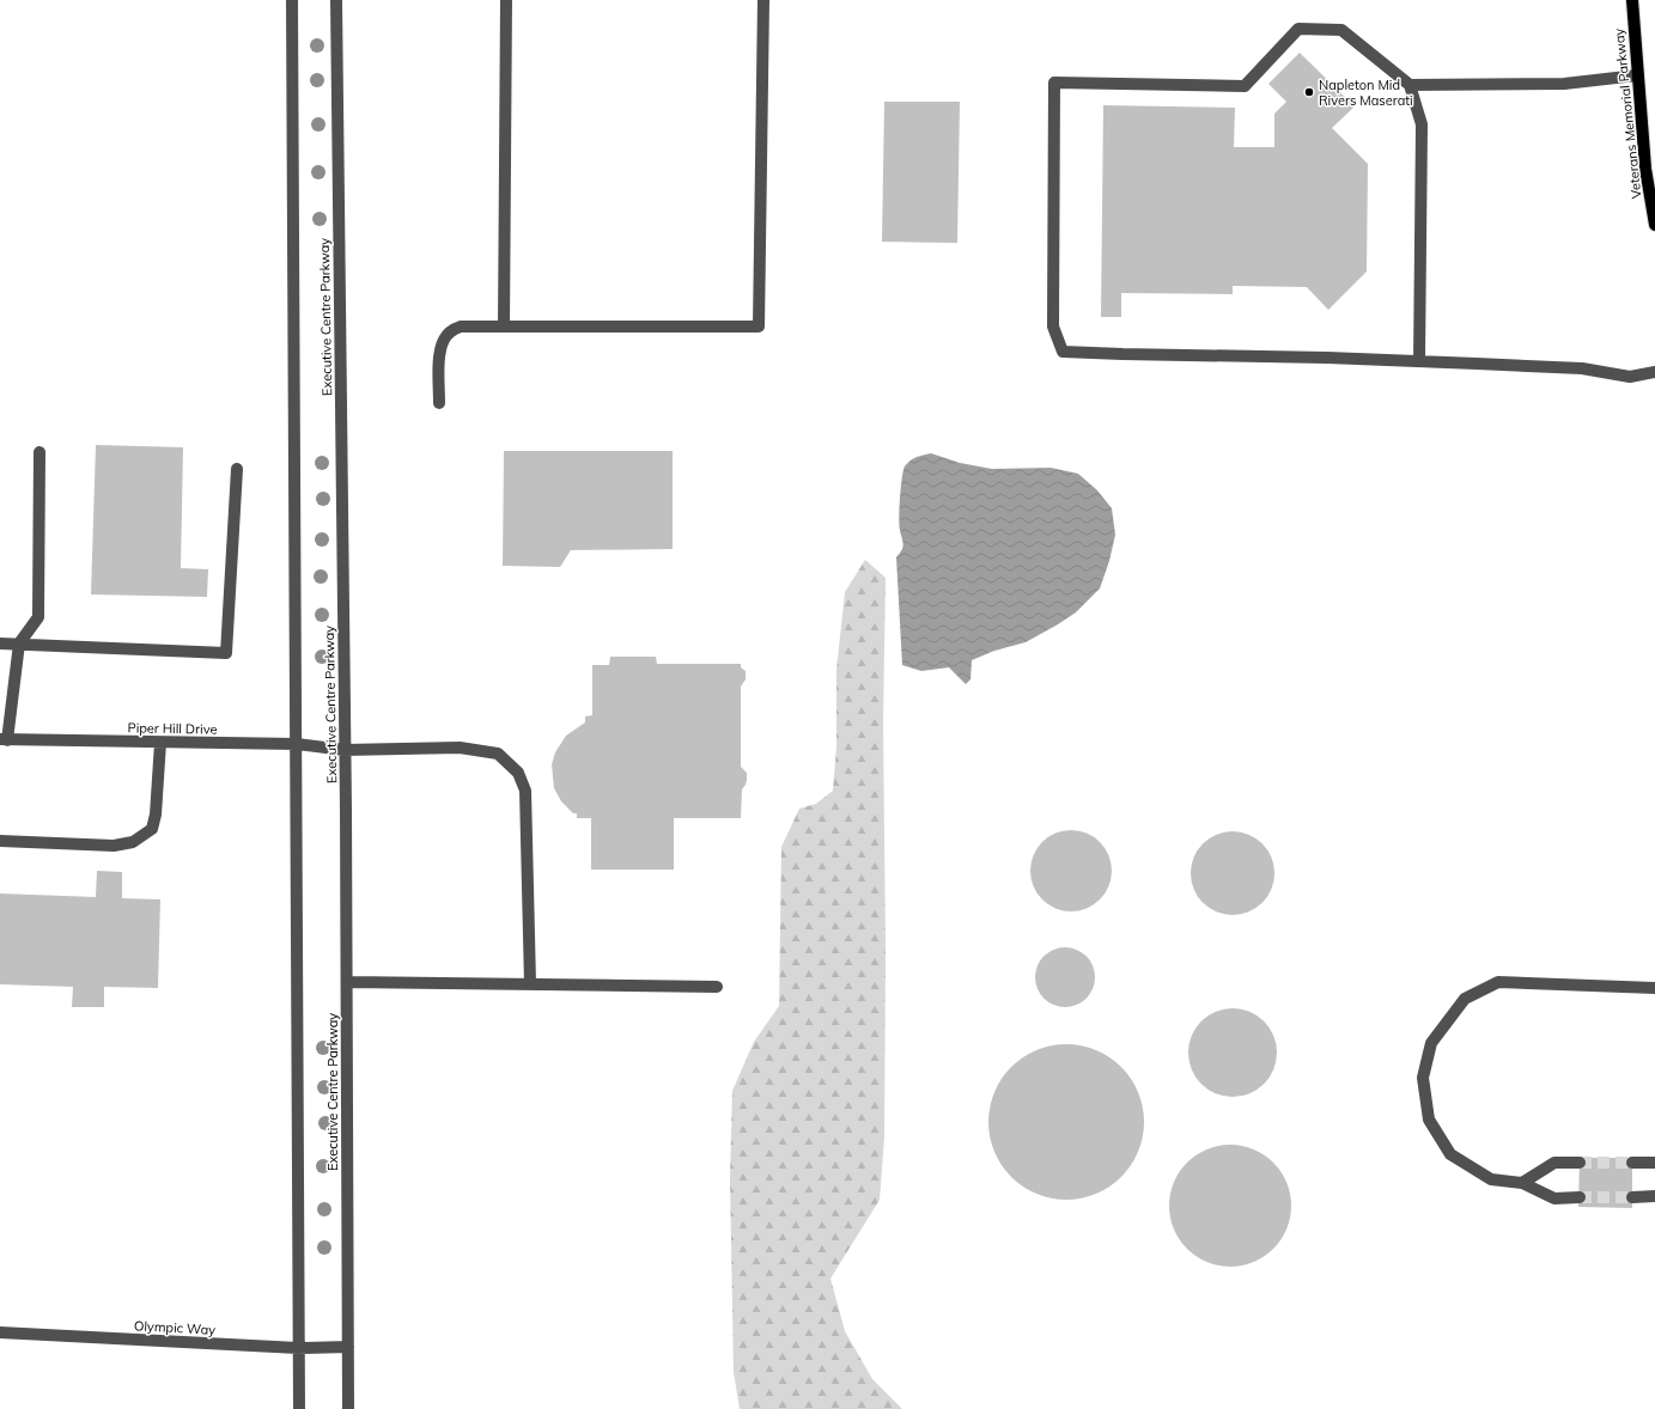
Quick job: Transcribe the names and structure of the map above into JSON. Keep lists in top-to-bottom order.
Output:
{
  "streets": {
    "main road": ["Veterans Memorial Parkway"],
    "street": ["Executive Centre Parkway", "Piper Hill Drive", "Olympic Way"]
  },
  "crossings": [
    ["Executive Centre Parkway", "Piper Hill Drive"],
    ["Executive Centre Parkway", "Olympic Way"]
  ],
  "places": ["Napleton Mid Rivers Maserati"]
}
